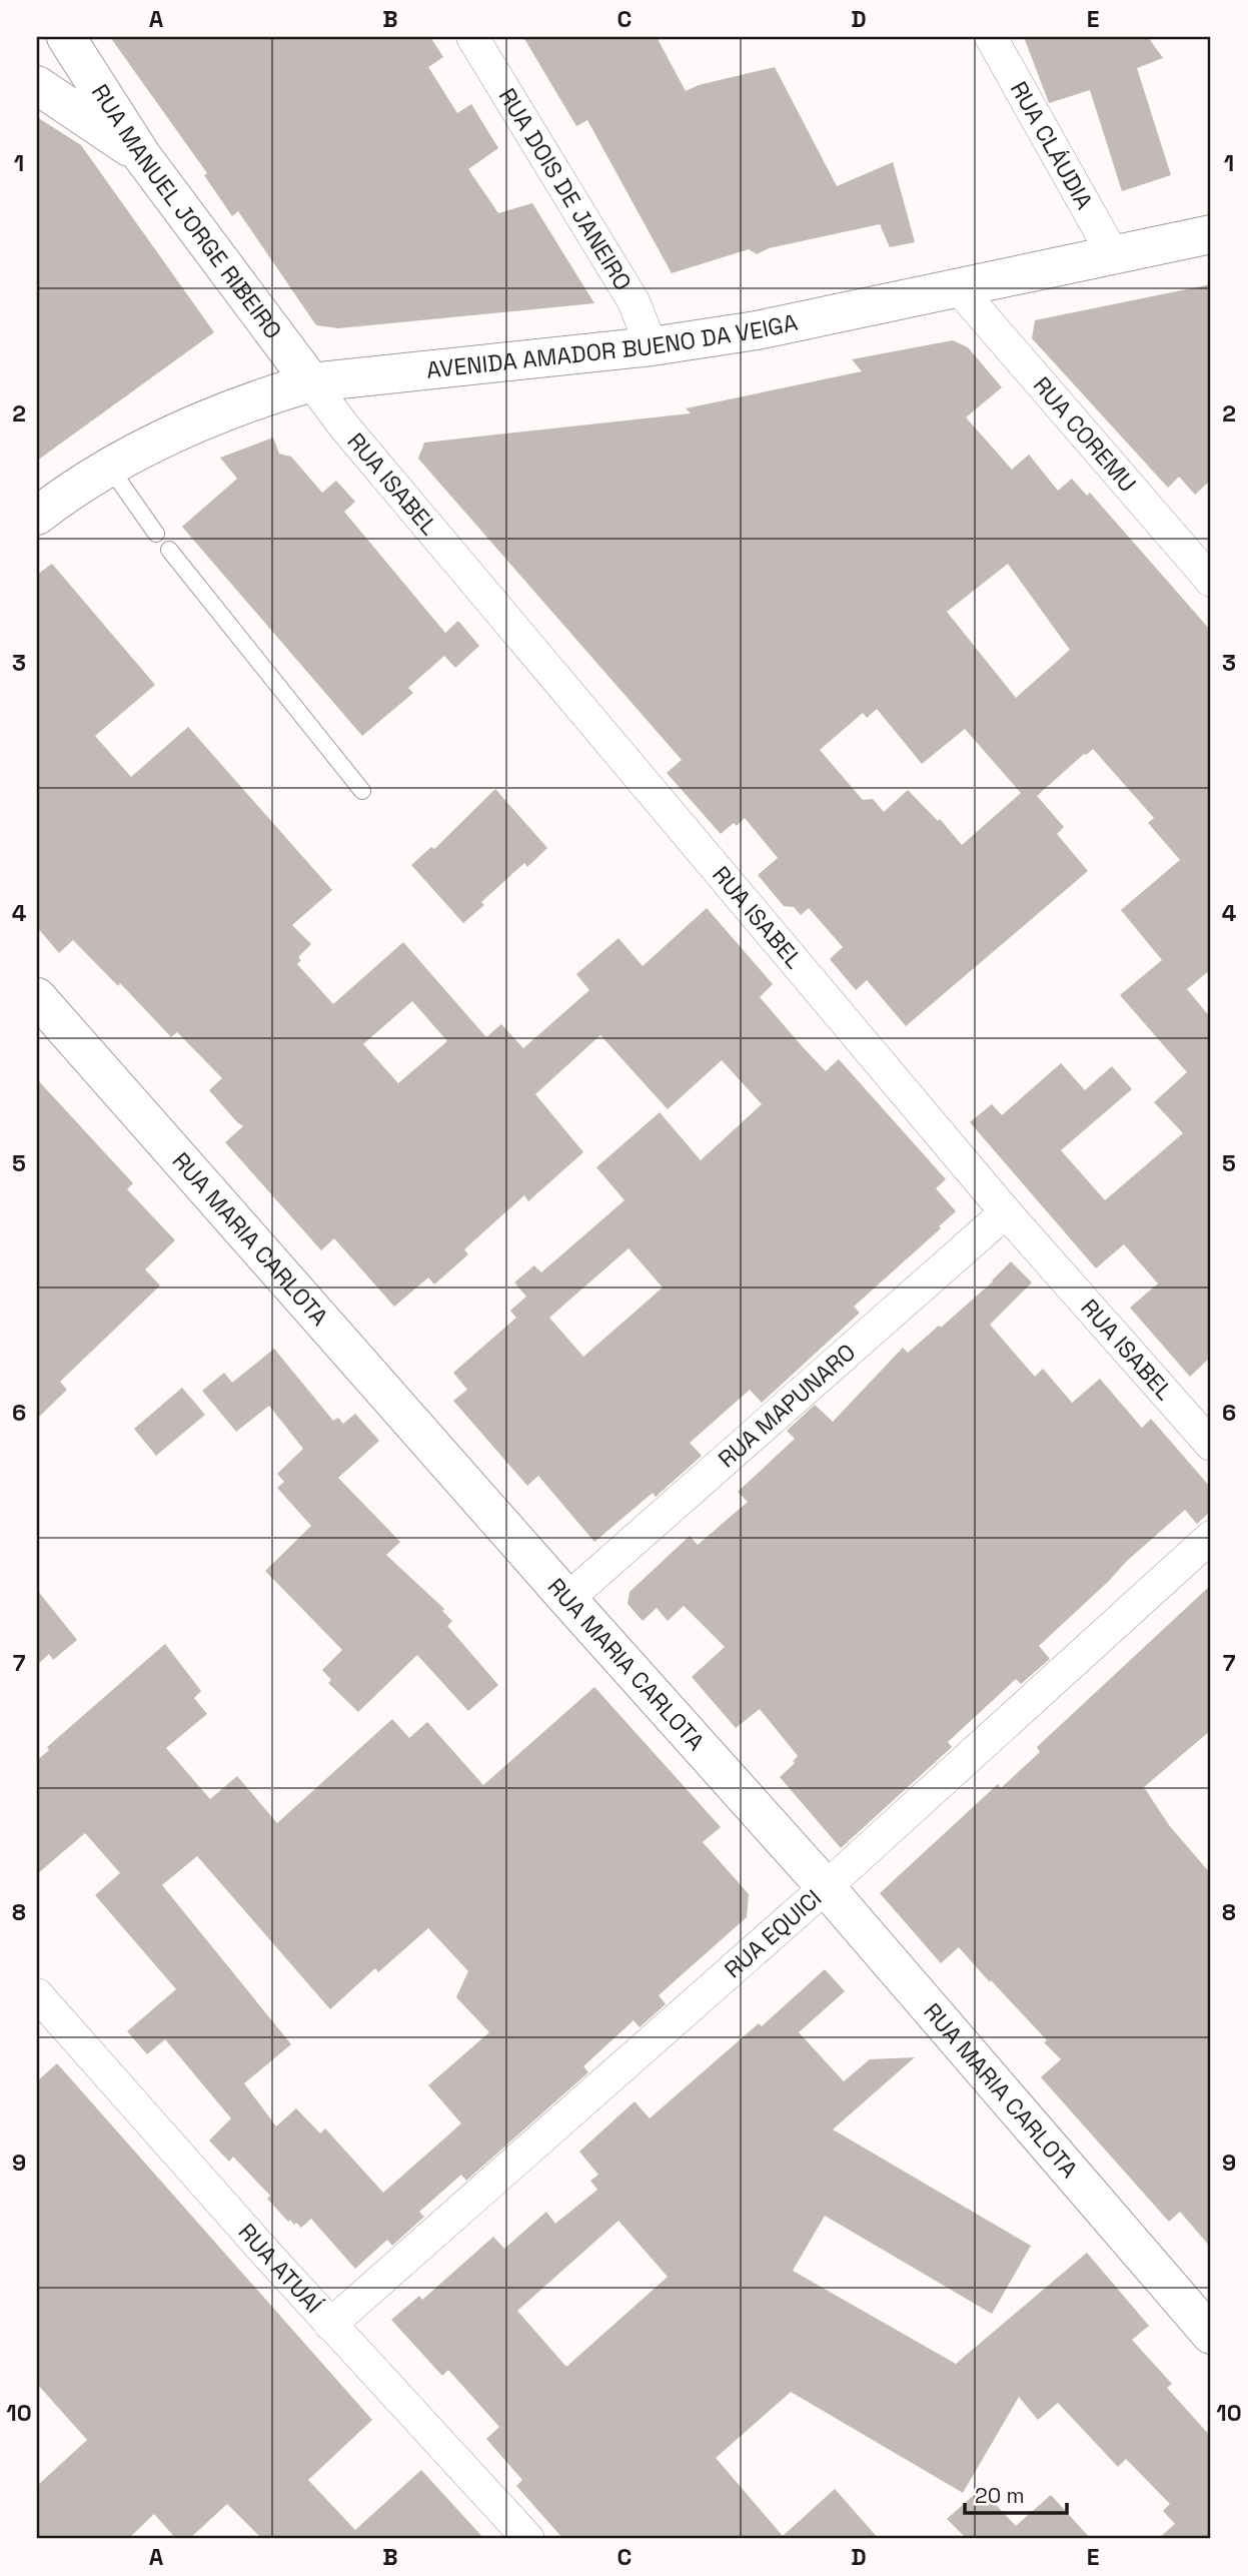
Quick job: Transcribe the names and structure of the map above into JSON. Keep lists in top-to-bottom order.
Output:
{
  "streets": {
    "street": [
      "RUA CLÁUDIA",
      "RUA DOIS DE JANEIRO",
      "RUA MANUEL JORGE RIBEIRO",
      "AVENIDA AMADOR BUENO DA VEIGA",
      "RUA COREMU",
      "RUA ISABEL",
      "RUA MARIA CARLOTA",
      "RUA MAPUNARO",
      "RUA EQUICI",
      "RUA ATUAÍ"
    ]
  },
  "crossings": [
    ["RUA CLÁUDIA", "AVENIDA AMADOR BUENO DA VEIGA"],
    ["RUA DOIS DE JANEIRO", "AVENIDA AMADOR BUENO DA VEIGA"],
    ["RUA MANUEL JORGE RIBEIRO", "AVENIDA AMADOR BUENO DA VEIGA"],
    ["RUA MANUEL JORGE RIBEIRO", "RUA ISABEL"],
    ["AVENIDA AMADOR BUENO DA VEIGA", "RUA COREMU"],
    ["AVENIDA AMADOR BUENO DA VEIGA", "RUA ISABEL"],
    ["RUA ISABEL", "RUA MAPUNARO"],
    ["RUA MARIA CARLOTA", "RUA MAPUNARO"],
    ["RUA MARIA CARLOTA", "RUA EQUICI"],
    ["RUA EQUICI", "RUA ATUAÍ"]
  ],
  "scale_bar": "20 m",
  "grid": {
    "columns": [
      "A",
      "B",
      "C",
      "D",
      "E"
    ],
    "rows": [
      "1",
      "2",
      "3",
      "4",
      "5",
      "6",
      "7",
      "8",
      "9",
      "10"
    ]
  }
}
